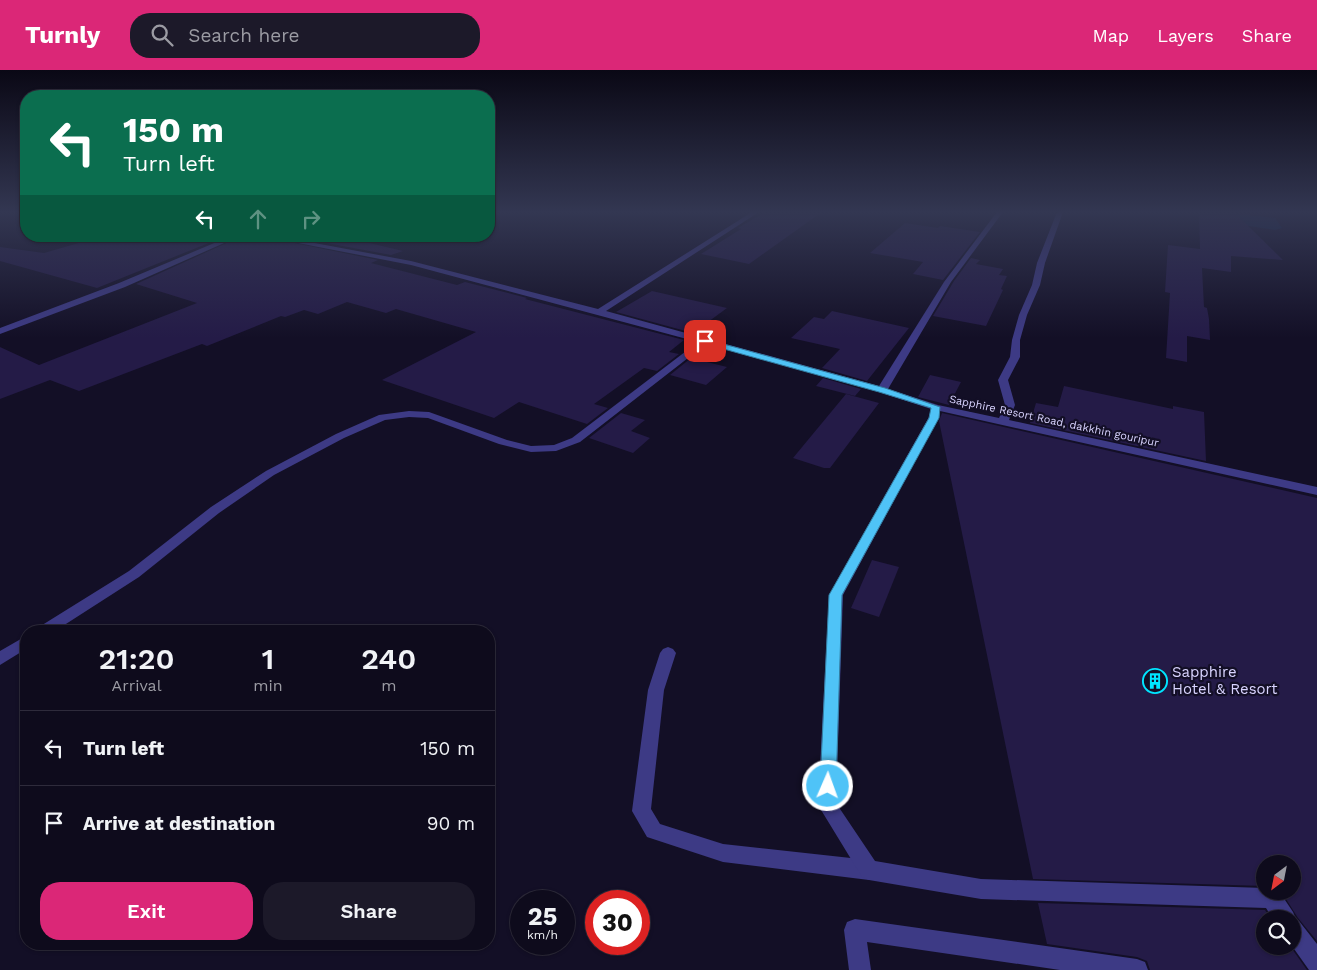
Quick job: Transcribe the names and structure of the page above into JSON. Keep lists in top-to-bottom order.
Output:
{
  "streets": {
    "street": ["Sapphire Resort Road, dakkhin gouripur"]
  },
  "places": {
    "building": ["Sapphire Hotel & Resort"]
  },
  "north": "bottom left",
  "page": {
    "header": "Turnly",
    "search": "Search here",
    "nav": ["Map", "Layers", "Share"],
    "turn": ["150 m", "Turn left"],
    "eta": [
      "21:20",
      "Arrival",
      "1",
      "min",
      "240",
      "m"
    ],
    "list": [
      {
        "name": "Turn left",
        "value": "150 m"
      },
      {
        "name": "Arrive at destination",
        "value": "90 m"
      }
    ],
    "buttons": ["Exit", "Share"],
    "speed": "25 km/h",
    "limit": "30"
  }
}
